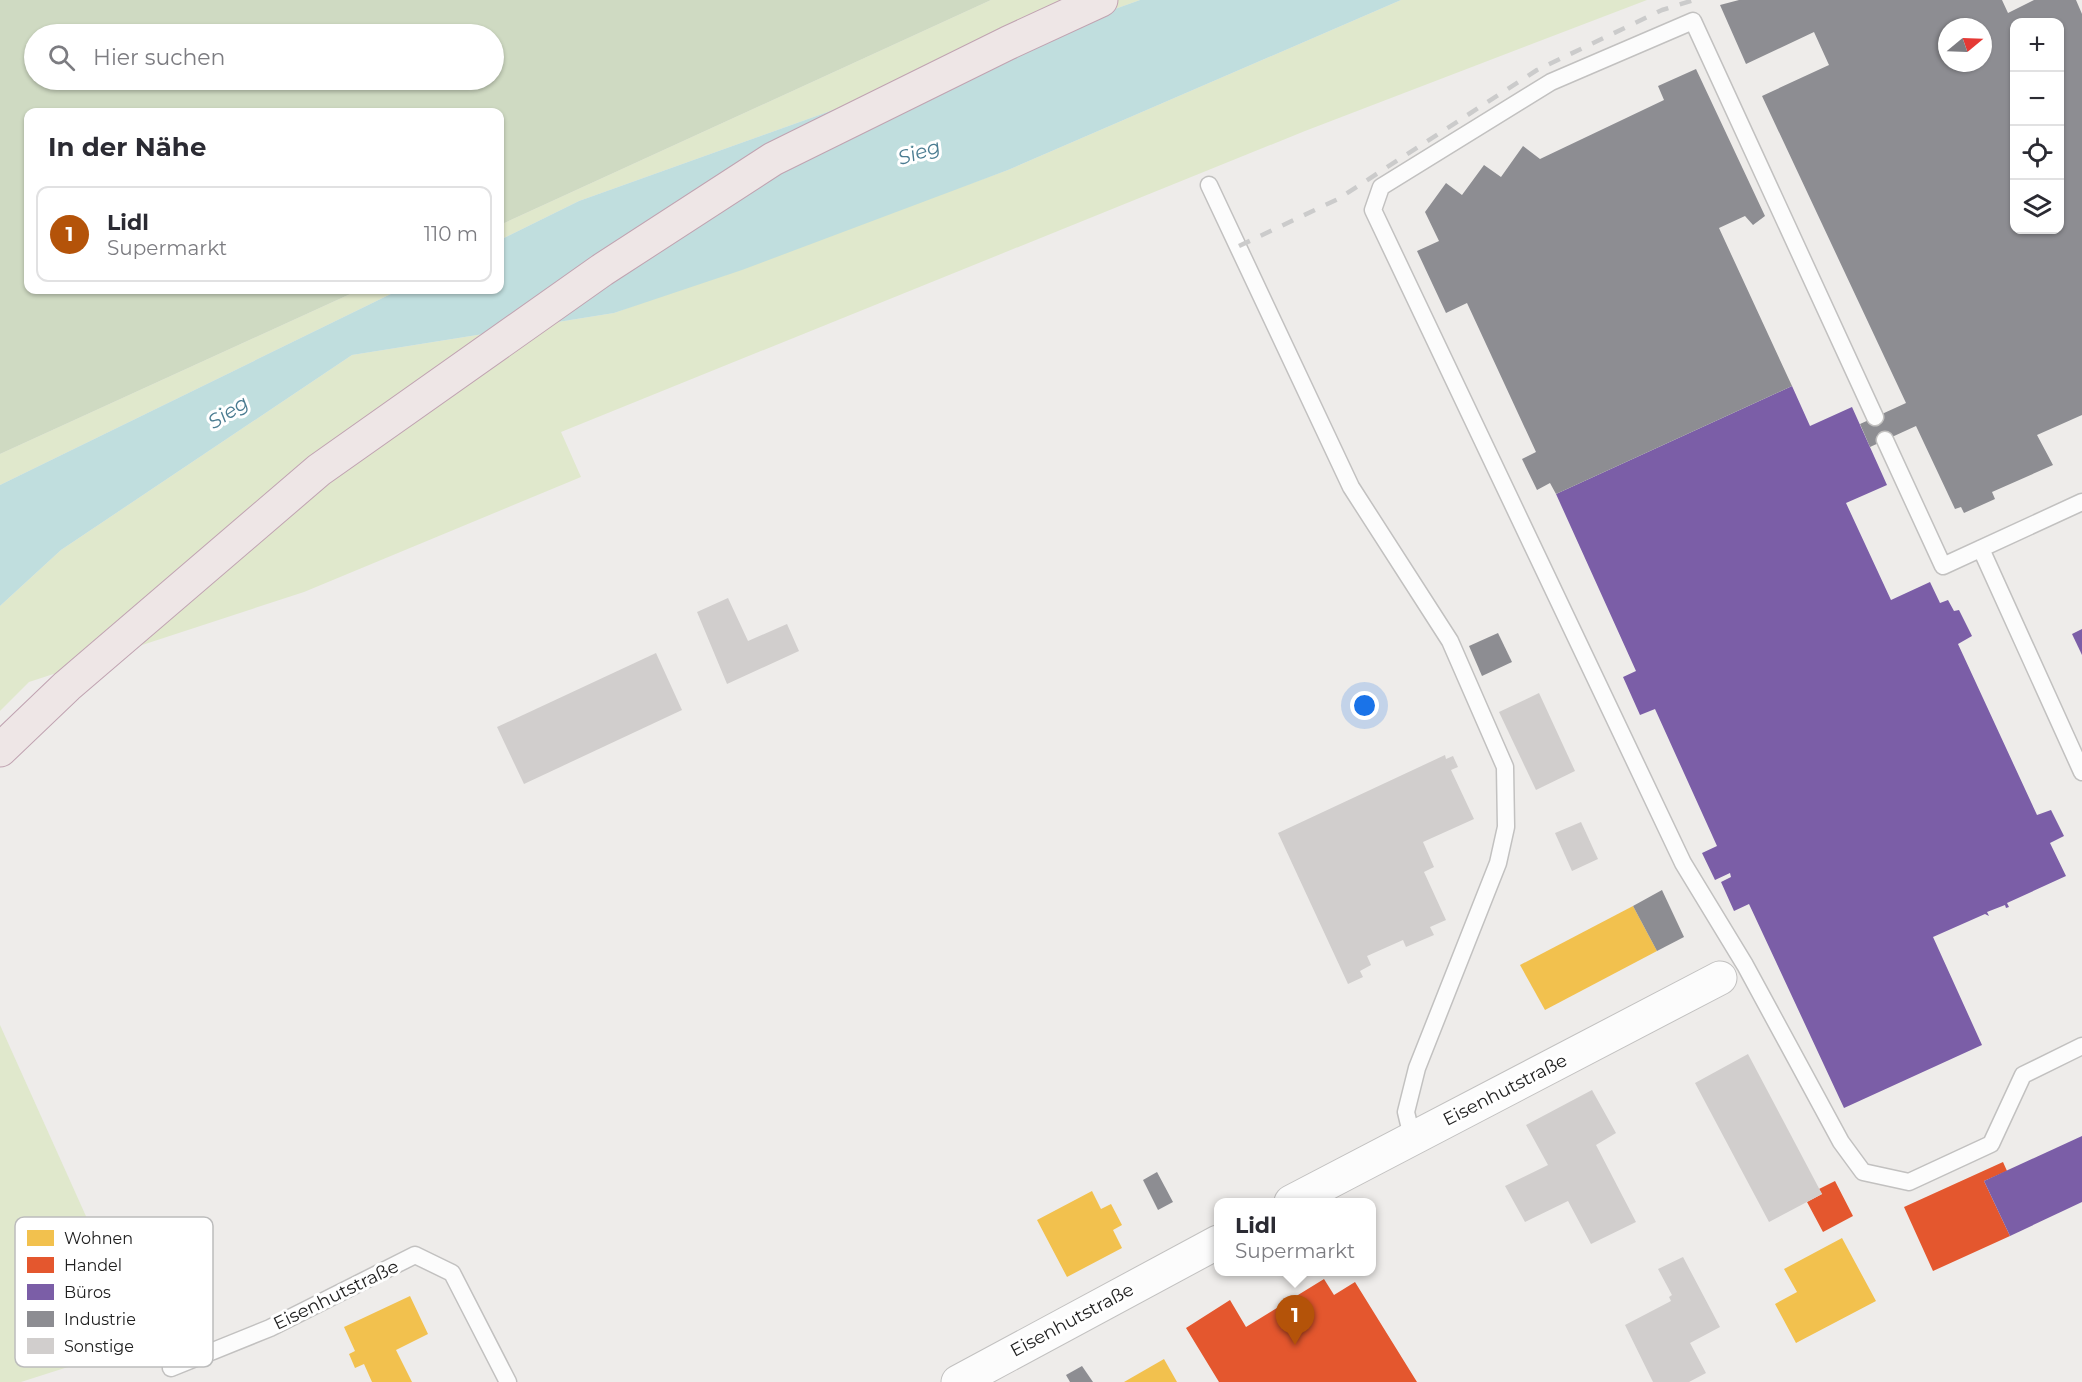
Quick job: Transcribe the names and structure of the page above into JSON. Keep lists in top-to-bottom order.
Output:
{
  "streets": {
    "street": ["Eisenhutstraße"]
  },
  "water": ["Sieg"],
  "legend": [
    "Wohnen",
    "Handel",
    "Büros",
    "Industrie",
    "Sonstige"
  ],
  "north": "right",
  "page": {
    "map_buttons": ["+", "−"],
    "search": "Hier suchen",
    "heading": "In der Nähe",
    "list": [
      {
        "mark": "1",
        "name": "Lidl",
        "note": "Supermarkt",
        "value": "110 m"
      }
    ],
    "popup": ["Lidl", "Supermarkt"],
    "pins": "1"
  }
}
